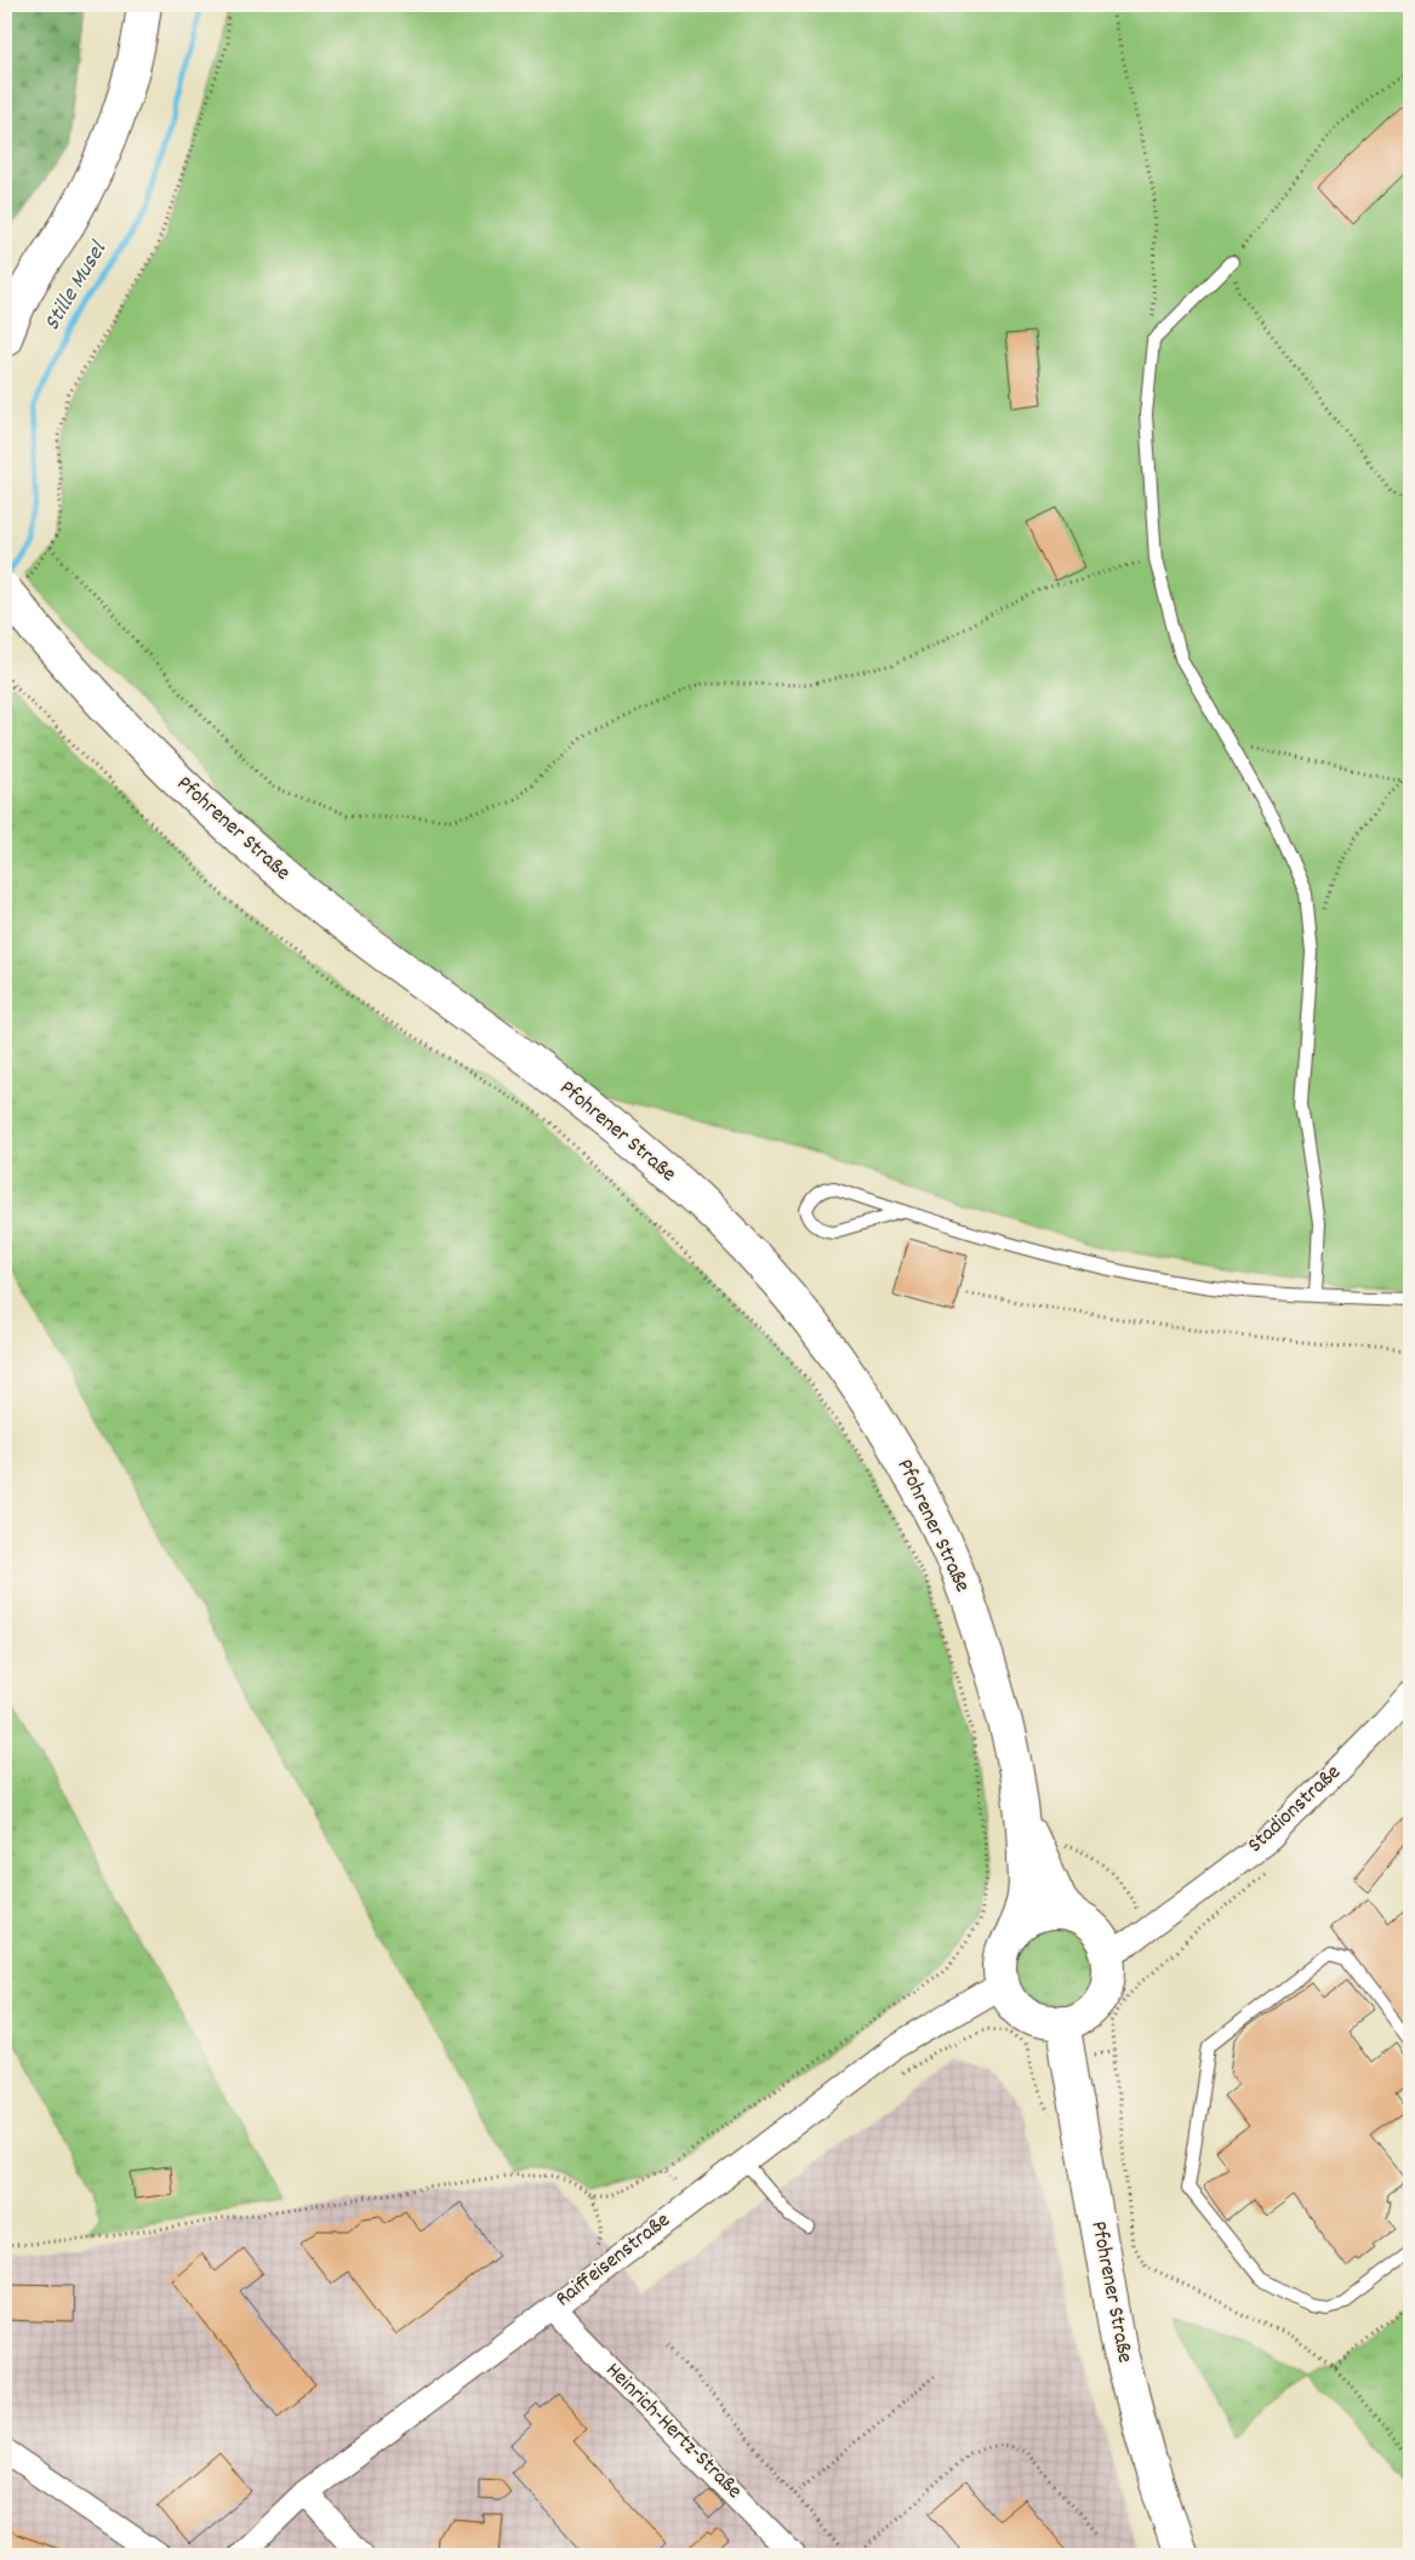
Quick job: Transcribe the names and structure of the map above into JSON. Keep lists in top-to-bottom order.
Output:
{
  "streets": {
    "main road": ["Pfohrener Straße"],
    "street": ["Stadionstraße", "Raiffeisenstraße", "Heinrich-Hertz-Straße"]
  },
  "crossings": [
    ["Pfohrener Straße", "Stadionstraße"],
    ["Pfohrener Straße", "Raiffeisenstraße"],
    ["Stadionstraße", "Raiffeisenstraße"],
    ["Raiffeisenstraße", "Heinrich-Hertz-Straße"]
  ],
  "water": ["Stille Musel"]
}
